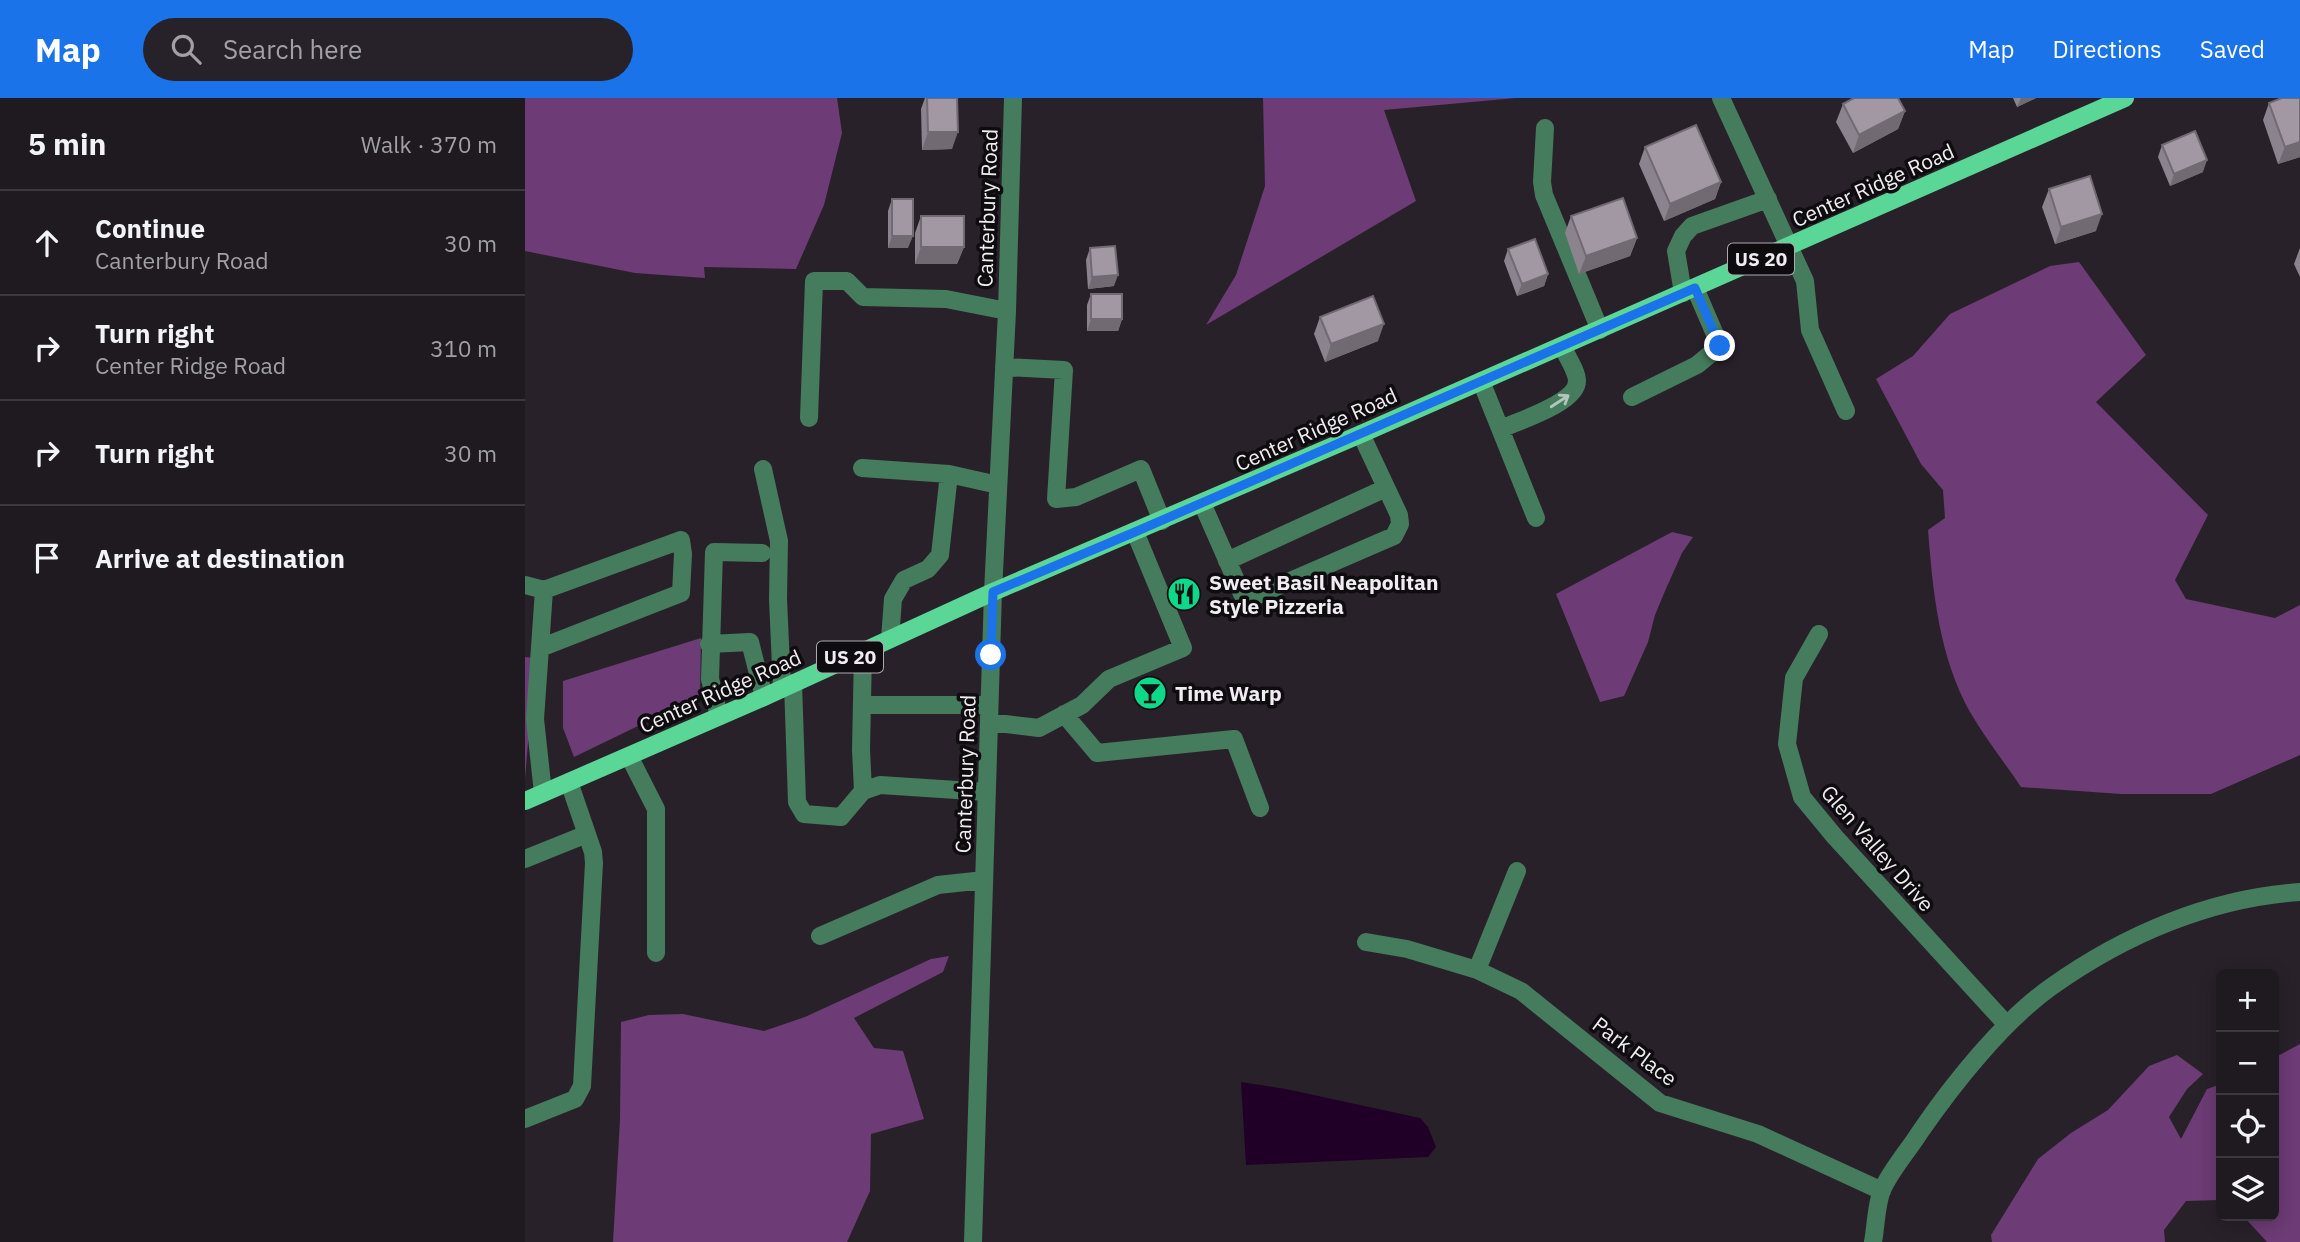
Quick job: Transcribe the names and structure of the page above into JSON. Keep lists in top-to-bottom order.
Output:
{
  "streets": {
    "main road": ["Center Ridge Road", "US 20"],
    "street": ["Canterbury Road", "Glen Valley Drive", "Park Place"]
  },
  "crossings": [
    ["Center Ridge Road", "Canterbury Road"]
  ],
  "places": {
    "restaurant": ["Sweet Basil Neapolitan Style Pizzeria"],
    "bar": ["Time Warp"]
  },
  "page": {
    "header": "Map",
    "search": "Search here",
    "nav": ["Map", "Directions", "Saved"],
    "heading": ["5 min", "Walk · 370 m"],
    "list": [
      ["Continue", "Canterbury Road", "30 m"],
      ["Turn right", "Center Ridge Road", "310 m"],
      ["Turn right", "30 m"],
      "Arrive at destination"
    ],
    "map_buttons": ["+", "−"]
  }
}
